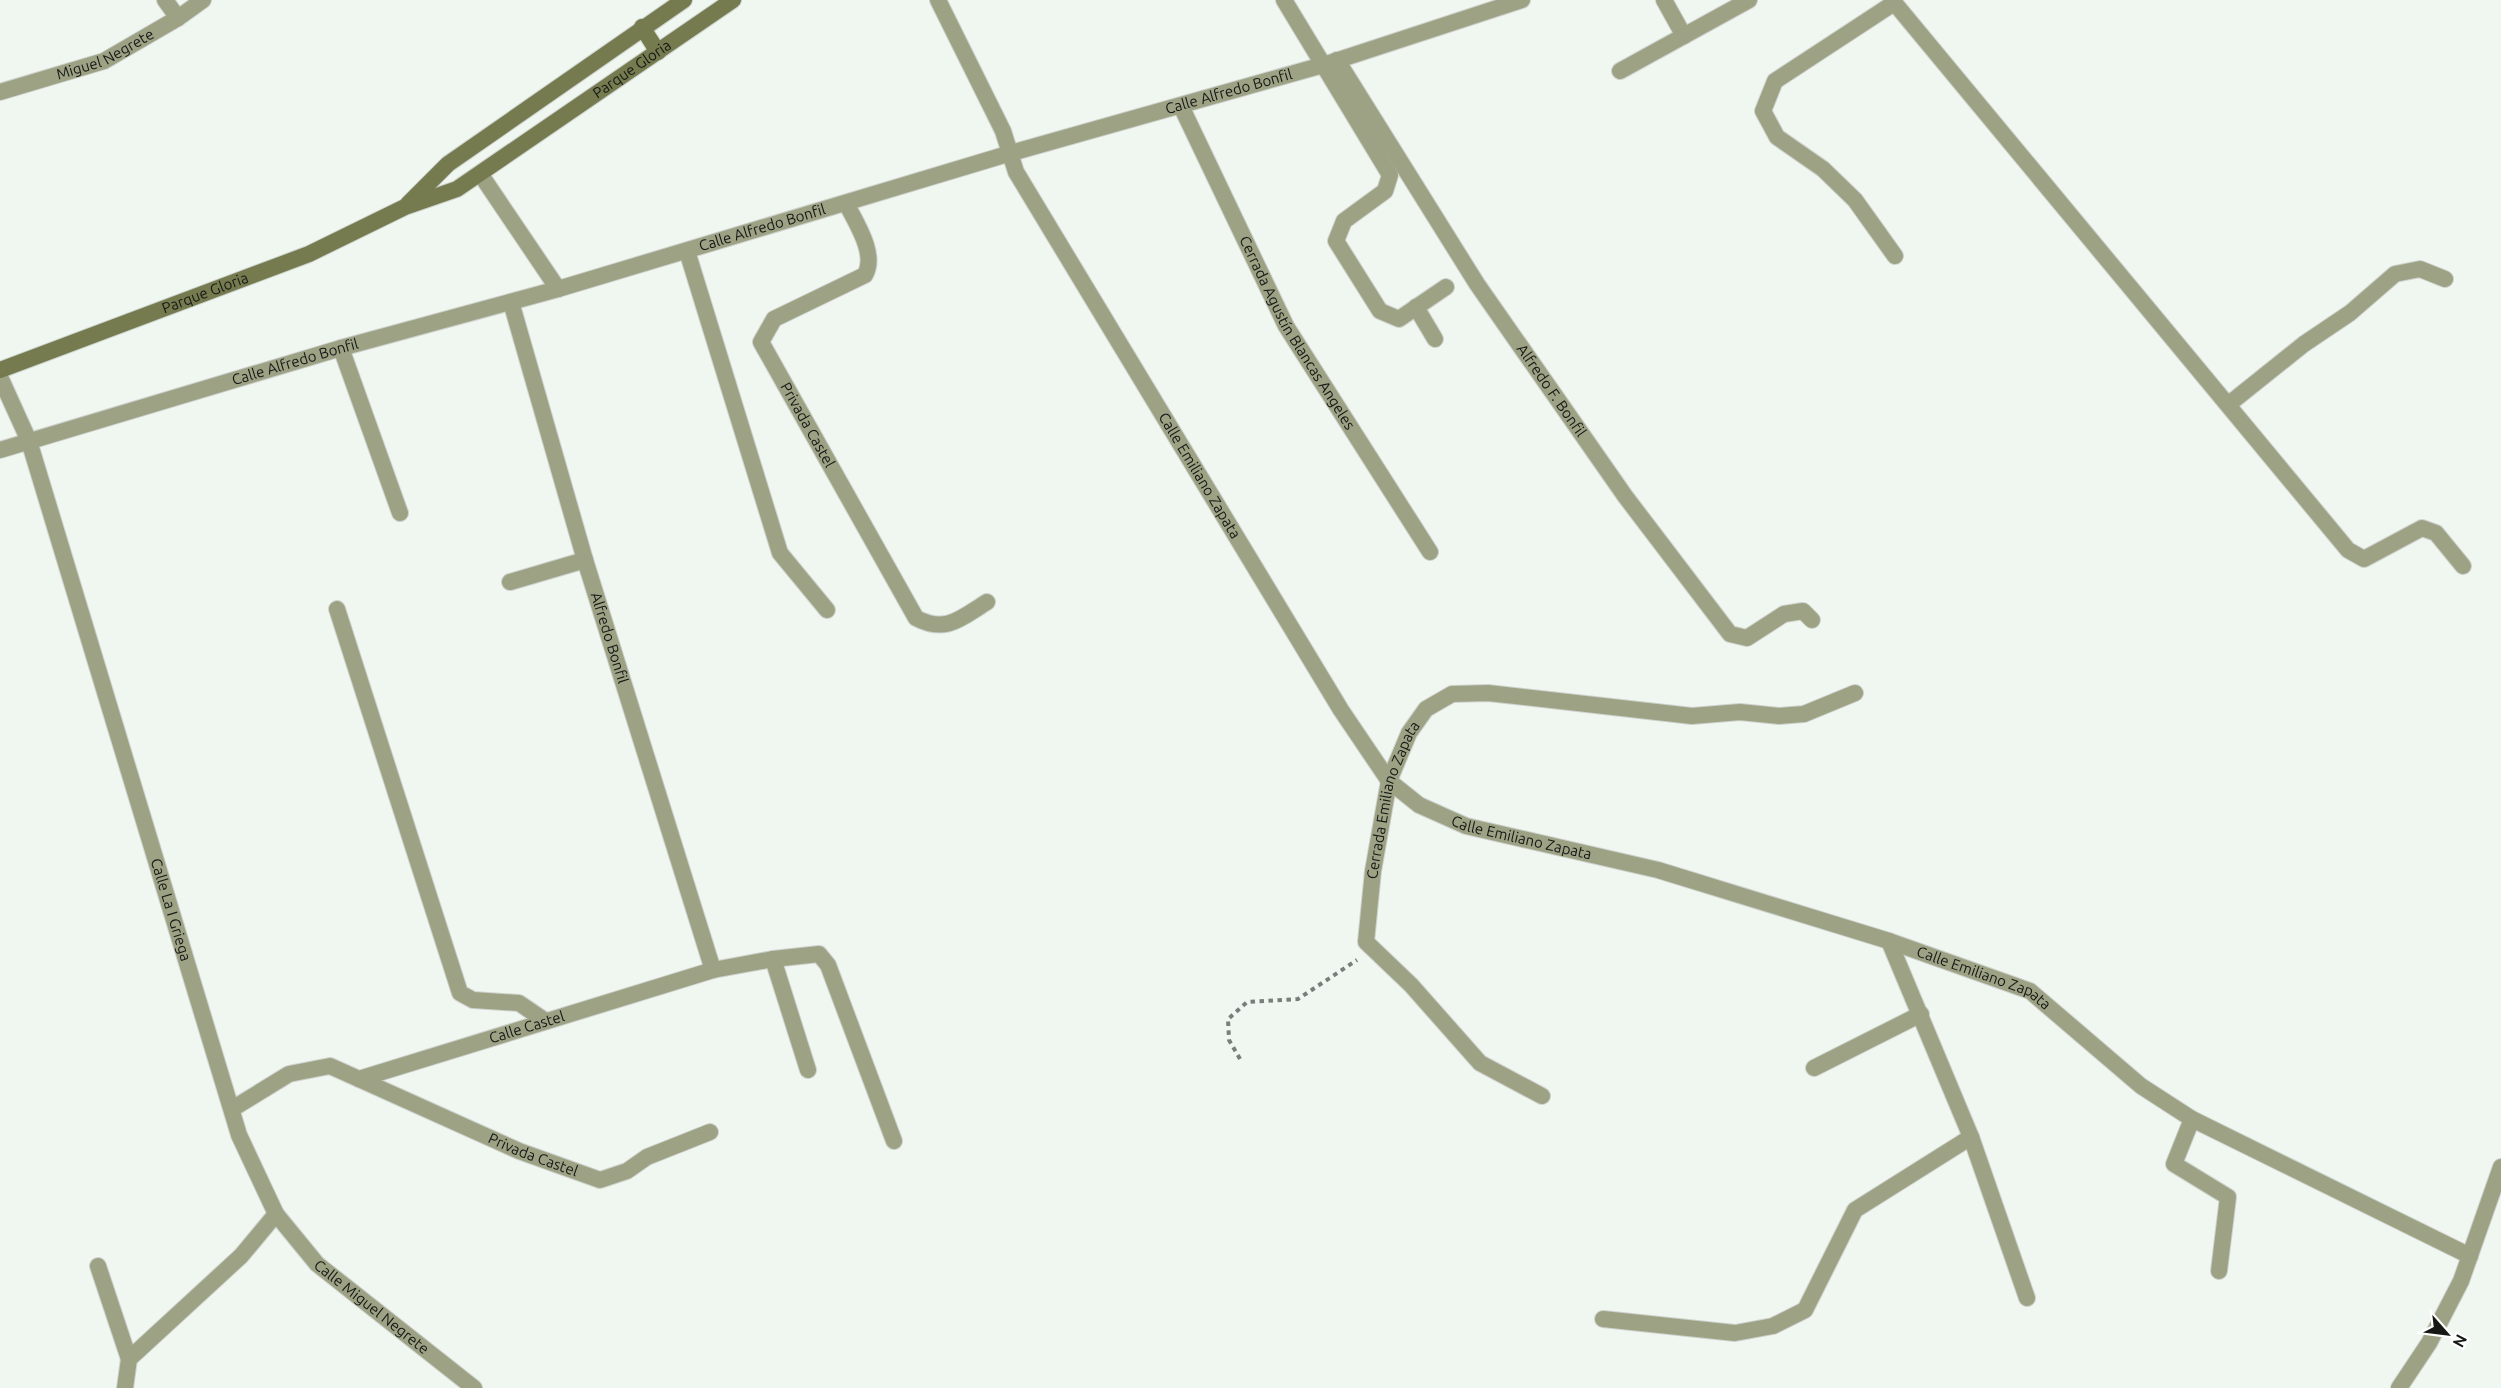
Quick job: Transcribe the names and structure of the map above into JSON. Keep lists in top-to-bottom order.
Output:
{
  "streets": {
    "main road": ["Parque Gloria"],
    "street": [
      "Miguel Negrete",
      "Calle Alfredo Bonfil",
      "Cerrada Agustín Blancas Angeles",
      "Alfredo F. Bonfil",
      "Privada Castel",
      "Calle Emiliano Zapata",
      "Alfredo Bonfil",
      "Cerrada Emiliano Zapata",
      "Calle La I Griega",
      "Calle Castel",
      "Calle Miguel Negrete"
    ]
  },
  "crossings": [
    ["Calle Alfredo Bonfil", "Cerrada Agustín Blancas Angeles"],
    ["Calle Alfredo Bonfil", "Alfredo F. Bonfil"],
    ["Calle Alfredo Bonfil", "Privada Castel"],
    ["Calle Alfredo Bonfil", "Calle Emiliano Zapata"],
    ["Calle Alfredo Bonfil", "Alfredo Bonfil"],
    ["Calle Alfredo Bonfil", "Calle La I Griega"],
    ["Privada Castel", "Calle Castel"],
    ["Calle Emiliano Zapata", "Cerrada Emiliano Zapata"],
    ["Alfredo Bonfil", "Calle Castel"],
    ["Calle La I Griega", "Calle Miguel Negrete"]
  ],
  "north": "bottom right"
}
